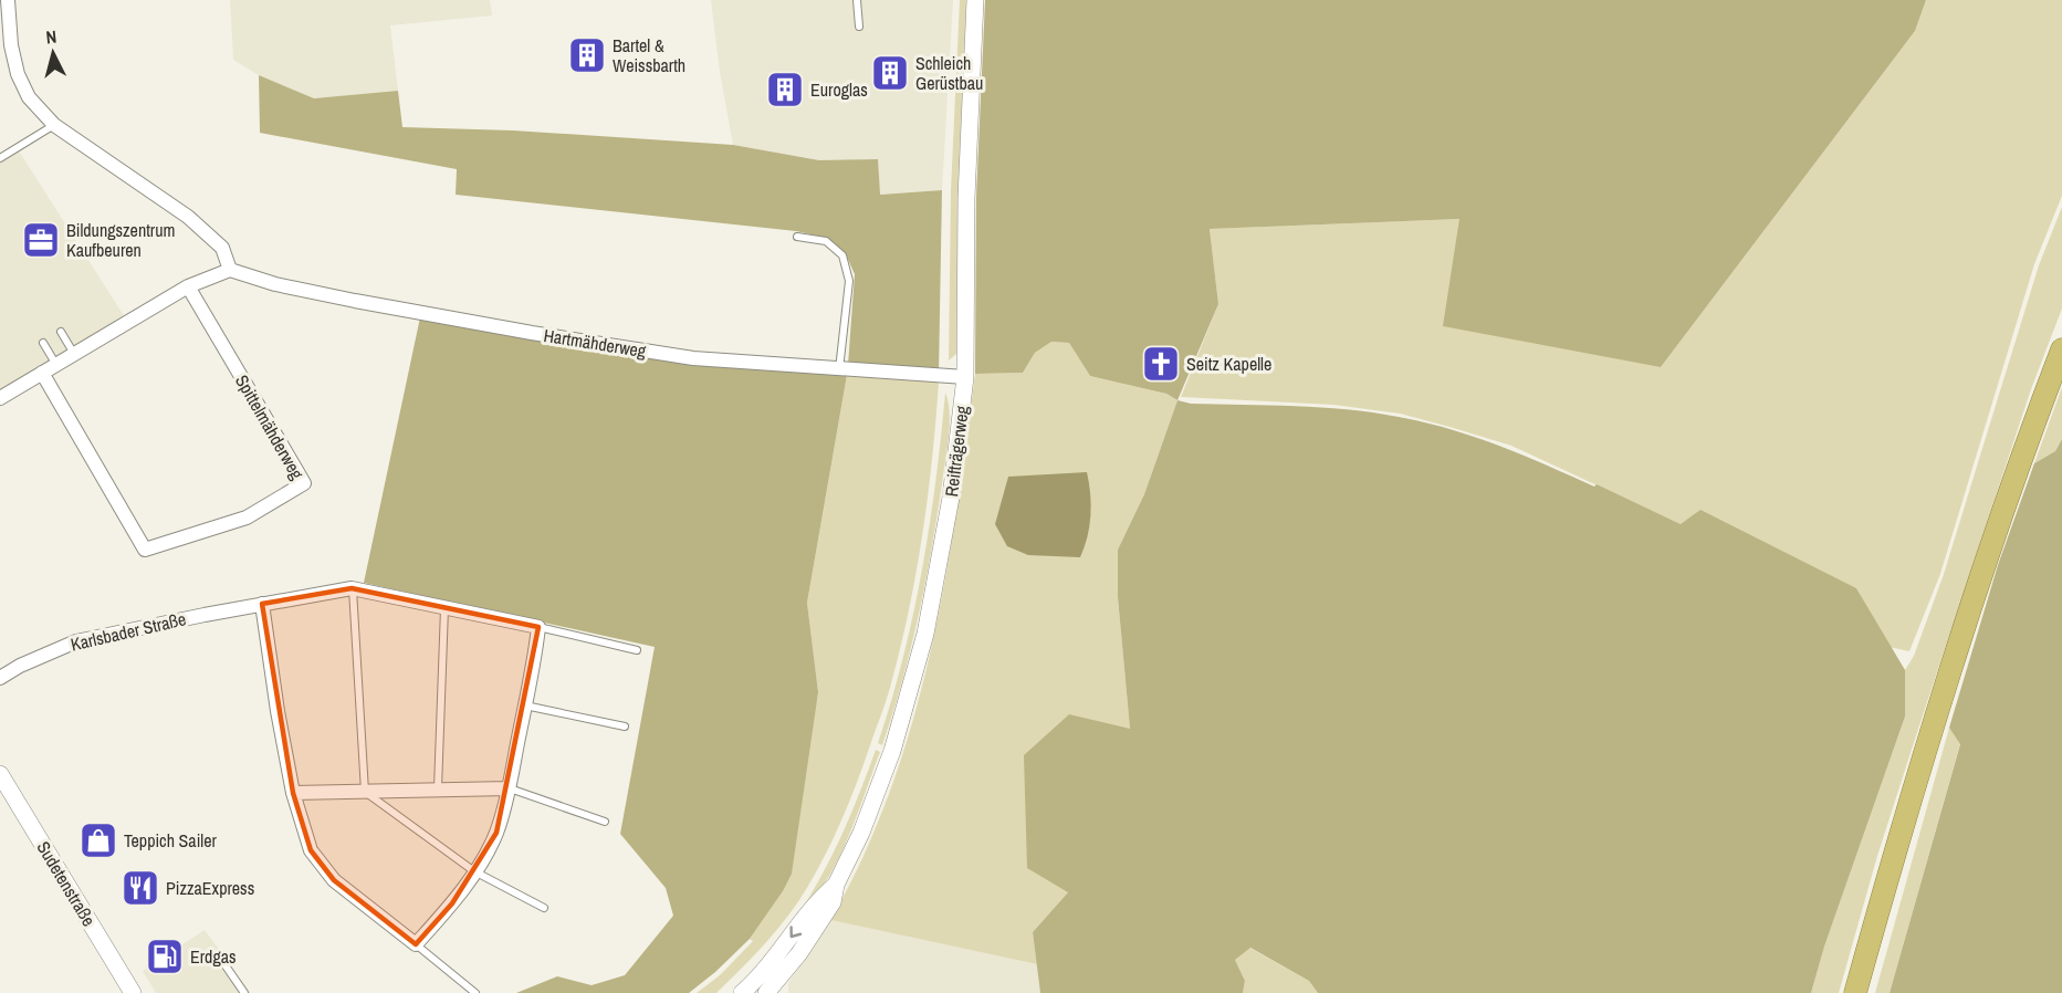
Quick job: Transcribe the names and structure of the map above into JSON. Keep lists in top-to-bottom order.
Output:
{
  "streets": {
    "street": [
      "Hartmähderweg",
      "Spittelmähderweg",
      "Reifträgerweg",
      "Karlsbader Straße",
      "Sudetenstraße"
    ]
  },
  "crossings": [
    ["Hartmähderweg", "Reifträgerweg"]
  ],
  "places": {
    "building": ["Bartel & Weissbarth", "Schleich Gerüstbau", "Euroglas"],
    "office": ["Bildungszentrum Kaufbeuren"],
    "church": ["Seitz Kapelle"],
    "shop": ["Teppich Sailer"],
    "restaurant": ["PizzaExpress"],
    "fuel station": ["Erdgas"]
  },
  "north": "top"
}
